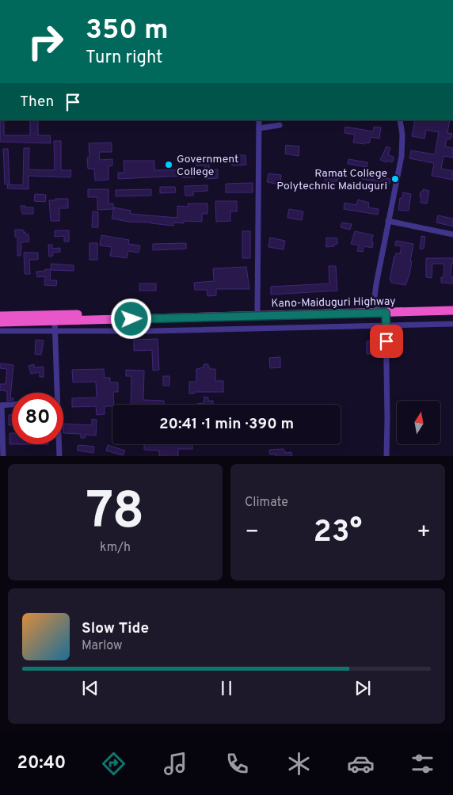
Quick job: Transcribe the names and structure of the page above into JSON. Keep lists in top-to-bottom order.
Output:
{
  "streets": {
    "highway": ["Kano-Maiduguri Highway"]
  },
  "places": ["Government College", "Ramat College Polytechnic Maiduguri"],
  "north": "top",
  "page": {
    "turn": ["350 m", "Turn right"],
    "then": "Then",
    "limit": "80",
    "trip": "20:41 · 1 min · 390 m",
    "tile": [
      ["78", "km/h"],
      "Climate"
    ],
    "heat": ["−", "23°", "+"],
    "song": ["Slow Tide", "Marlow"],
    "tabs": "20:40"
  }
}
